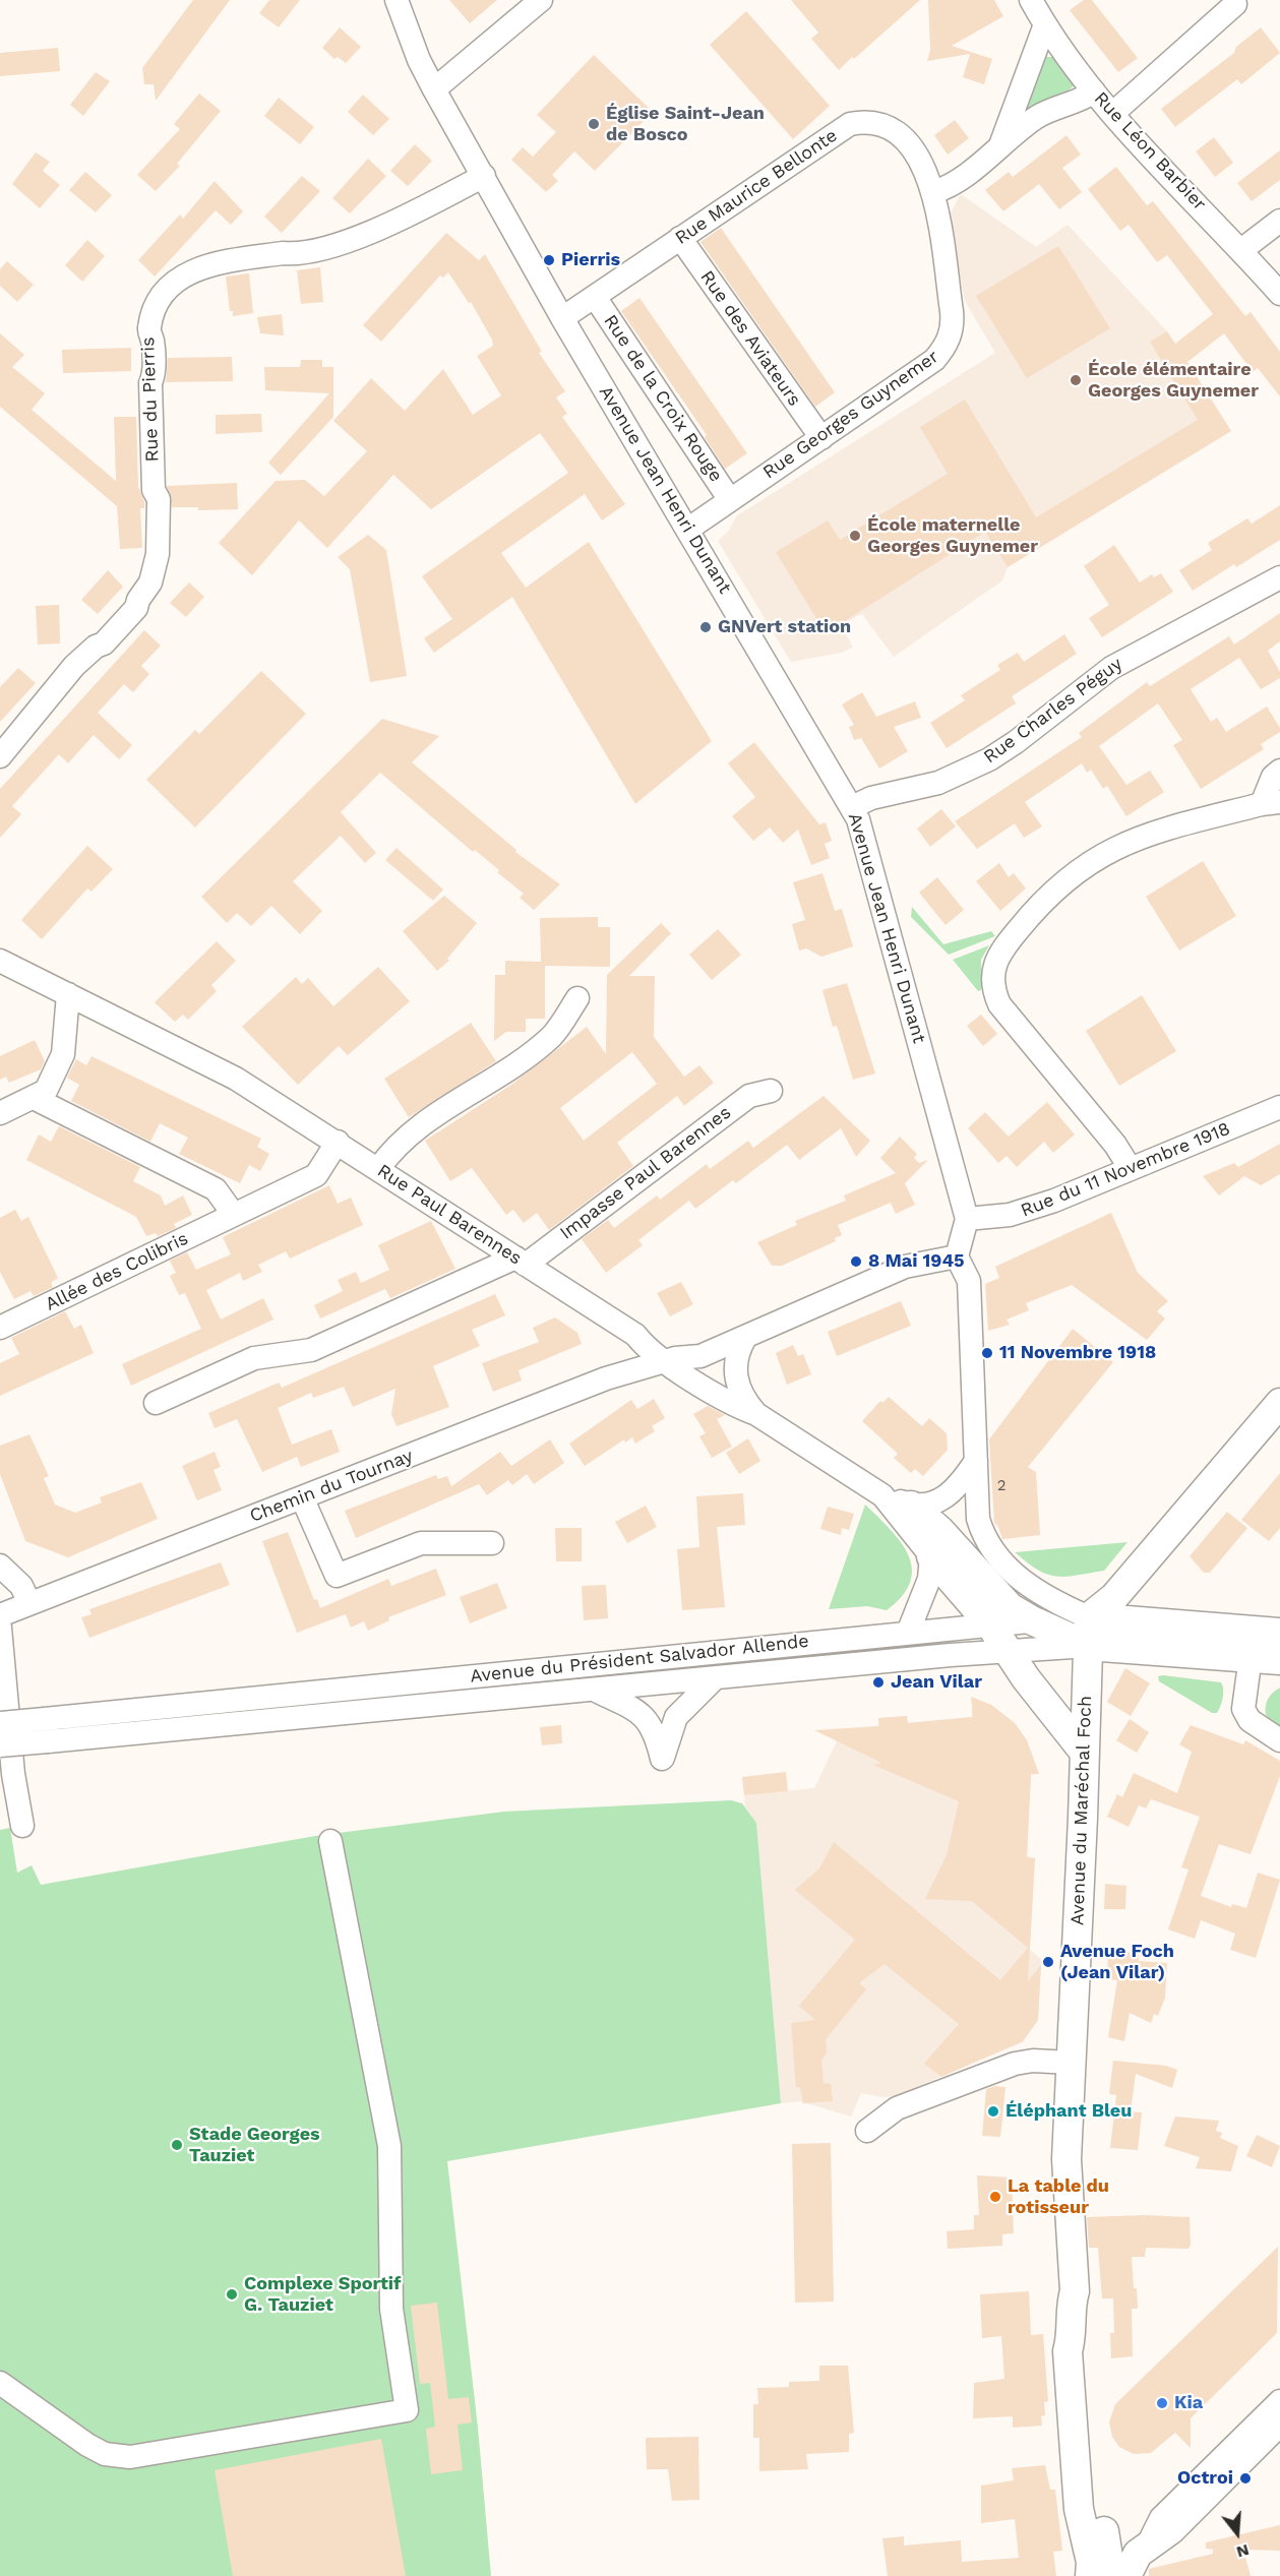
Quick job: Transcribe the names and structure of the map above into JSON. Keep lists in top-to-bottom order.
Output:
{
  "streets": {
    "main road": ["Avenue du Président Salvador Allende", "Avenue du Maréchal Foch"],
    "street": [
      "Rue Léon Barbier",
      "Rue Maurice Bellonte",
      "Rue des Aviateurs",
      "Rue de la Croix Rouge",
      "Rue du Pierris",
      "Rue Georges Guynemer",
      "Avenue Jean Henri Dunant",
      "Rue Charles Péguy",
      "Rue du 11 Novembre 1918",
      "Impasse Paul Barennes",
      "Rue Paul Barennes",
      "Allée des Colibris",
      "Chemin du Tournay"
    ]
  },
  "crossings": [
    ["Rue Maurice Bellonte", "Rue des Aviateurs"],
    ["Rue Maurice Bellonte", "Rue de la Croix Rouge"],
    ["Rue Maurice Bellonte", "Rue Georges Guynemer"],
    ["Rue Maurice Bellonte", "Avenue Jean Henri Dunant"],
    ["Rue des Aviateurs", "Rue Georges Guynemer"],
    ["Rue de la Croix Rouge", "Rue Georges Guynemer"],
    ["Rue du Pierris", "Avenue Jean Henri Dunant"],
    ["Rue Georges Guynemer", "Avenue Jean Henri Dunant"],
    ["Avenue Jean Henri Dunant", "Rue Charles Péguy"],
    ["Avenue Jean Henri Dunant", "Rue du 11 Novembre 1918"],
    ["Impasse Paul Barennes", "Rue Paul Barennes"],
    ["Rue Paul Barennes", "Allée des Colibris"],
    ["Rue Paul Barennes", "Chemin du Tournay"],
    ["Avenue du Président Salvador Allende", "Avenue du Maréchal Foch"]
  ],
  "places": [
    "Église Saint-Jean de Bosco",
    "Pierris",
    "École élémentaire Georges Guynemer",
    "École maternelle Georges Guynemer",
    "GNVert station",
    "8 Mai 1945",
    "11 Novembre 1918",
    "Jean Vilar",
    "Avenue Foch (Jean Vilar)",
    "Éléphant Bleu",
    "Stade Georges Tauziet",
    "La table du rotisseur",
    "Complexe Sportif G. Tauziet",
    "Kia",
    "Octroi"
  ],
  "house_numbers": ["2"],
  "north": "bottom"
}
